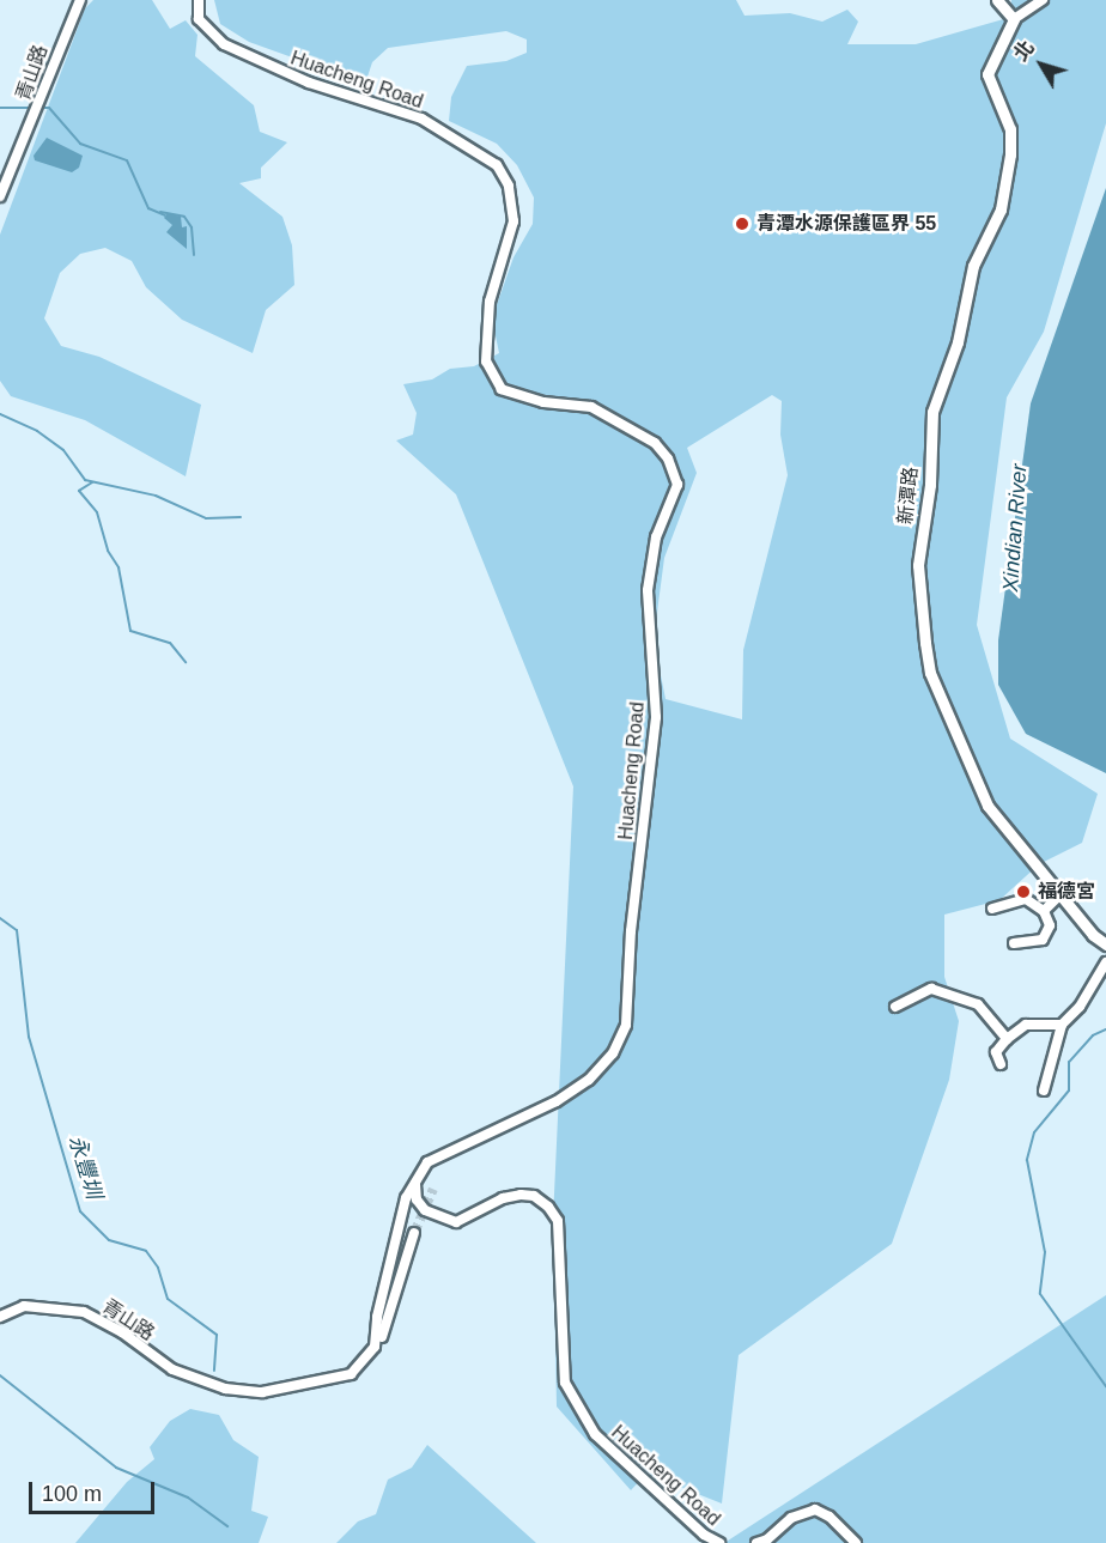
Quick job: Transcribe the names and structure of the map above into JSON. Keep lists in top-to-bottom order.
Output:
{
  "streets": {
    "street": ["青山路", "Huacheng Road", "新潭路"]
  },
  "water": ["Xindian River", "永豐圳"],
  "places": ["青潭水源保護區界 55", "福德宮"],
  "scale_bar": "100 m",
  "north": "top left"
}
